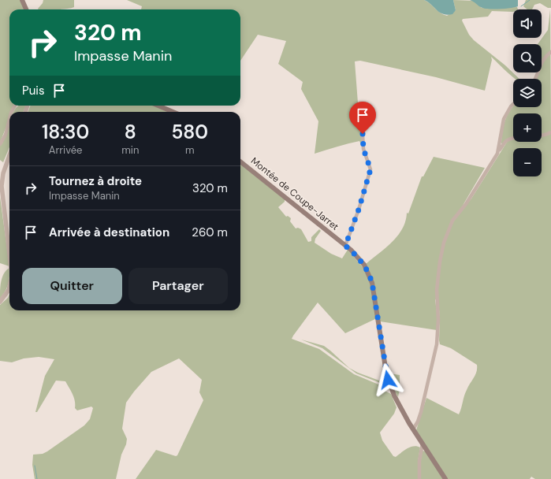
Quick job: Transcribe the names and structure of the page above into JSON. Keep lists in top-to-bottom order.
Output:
{
  "streets": {
    "main road": ["Montée de Coupe-Jarret"]
  },
  "page": {
    "map_buttons": ["+", "−"],
    "turn": ["320 m", "Impasse Manin"],
    "then": "Puis",
    "eta": [
      "18:30",
      "Arrivée",
      "8",
      "min",
      "580",
      "m"
    ],
    "list": [
      {
        "name": "Tournez à droite",
        "note": "Impasse Manin",
        "value": "320 m"
      },
      {
        "name": "Arrivée à destination",
        "value": "260 m"
      }
    ],
    "buttons": ["Quitter", "Partager"]
  }
}
